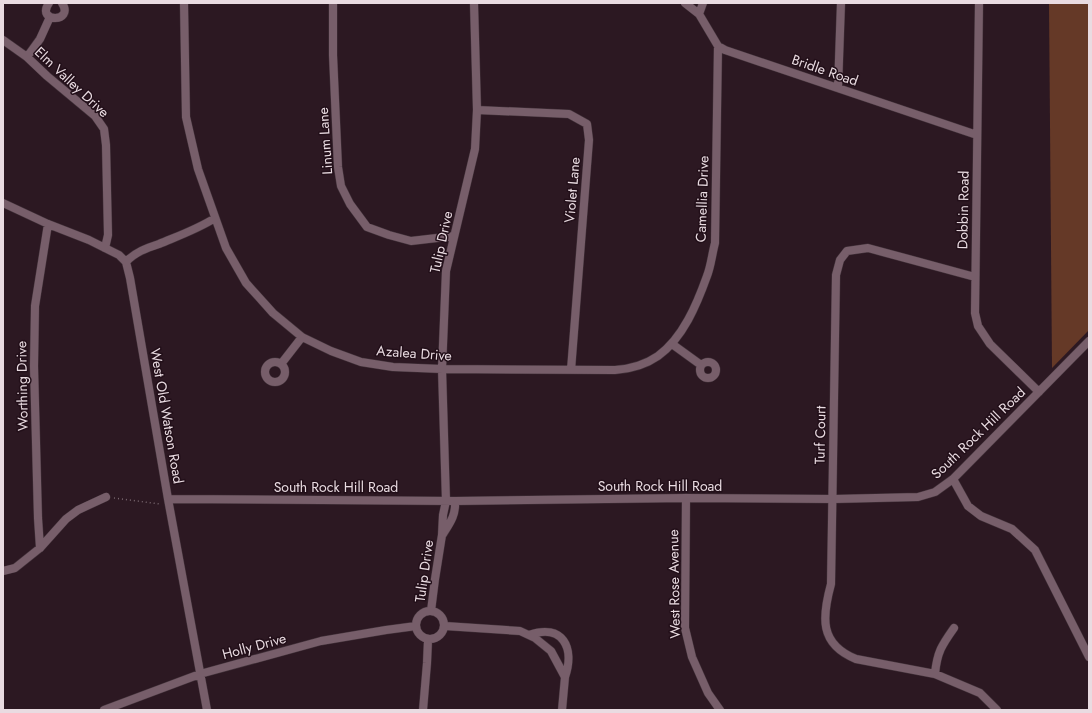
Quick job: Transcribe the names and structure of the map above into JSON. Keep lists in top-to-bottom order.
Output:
{
  "streets": {
    "street": [
      "Bridle Road",
      "Elm Valley Drive",
      "Linum Lane",
      "Violet Lane",
      "Camellia Drive",
      "Dobbin Road",
      "Tulip Drive",
      "Azalea Drive",
      "Worthing Drive",
      "West Old Watson Road",
      "South Rock Hill Road",
      "Turf Court",
      "West Rose Avenue",
      "Holly Drive"
    ]
  },
  "crossings": [
    ["Bridle Road", "Camellia Drive"],
    ["Bridle Road", "Dobbin Road"],
    ["Linum Lane", "Tulip Drive"],
    ["Violet Lane", "Tulip Drive"],
    ["Violet Lane", "Azalea Drive"],
    ["Camellia Drive", "Azalea Drive"],
    ["Dobbin Road", "South Rock Hill Road"],
    ["Dobbin Road", "Turf Court"],
    ["Tulip Drive", "Azalea Drive"],
    ["Tulip Drive", "South Rock Hill Road"],
    ["Tulip Drive", "Holly Drive"],
    ["West Old Watson Road", "South Rock Hill Road"],
    ["West Old Watson Road", "Holly Drive"],
    ["South Rock Hill Road", "Turf Court"],
    ["South Rock Hill Road", "West Rose Avenue"]
  ]
}
